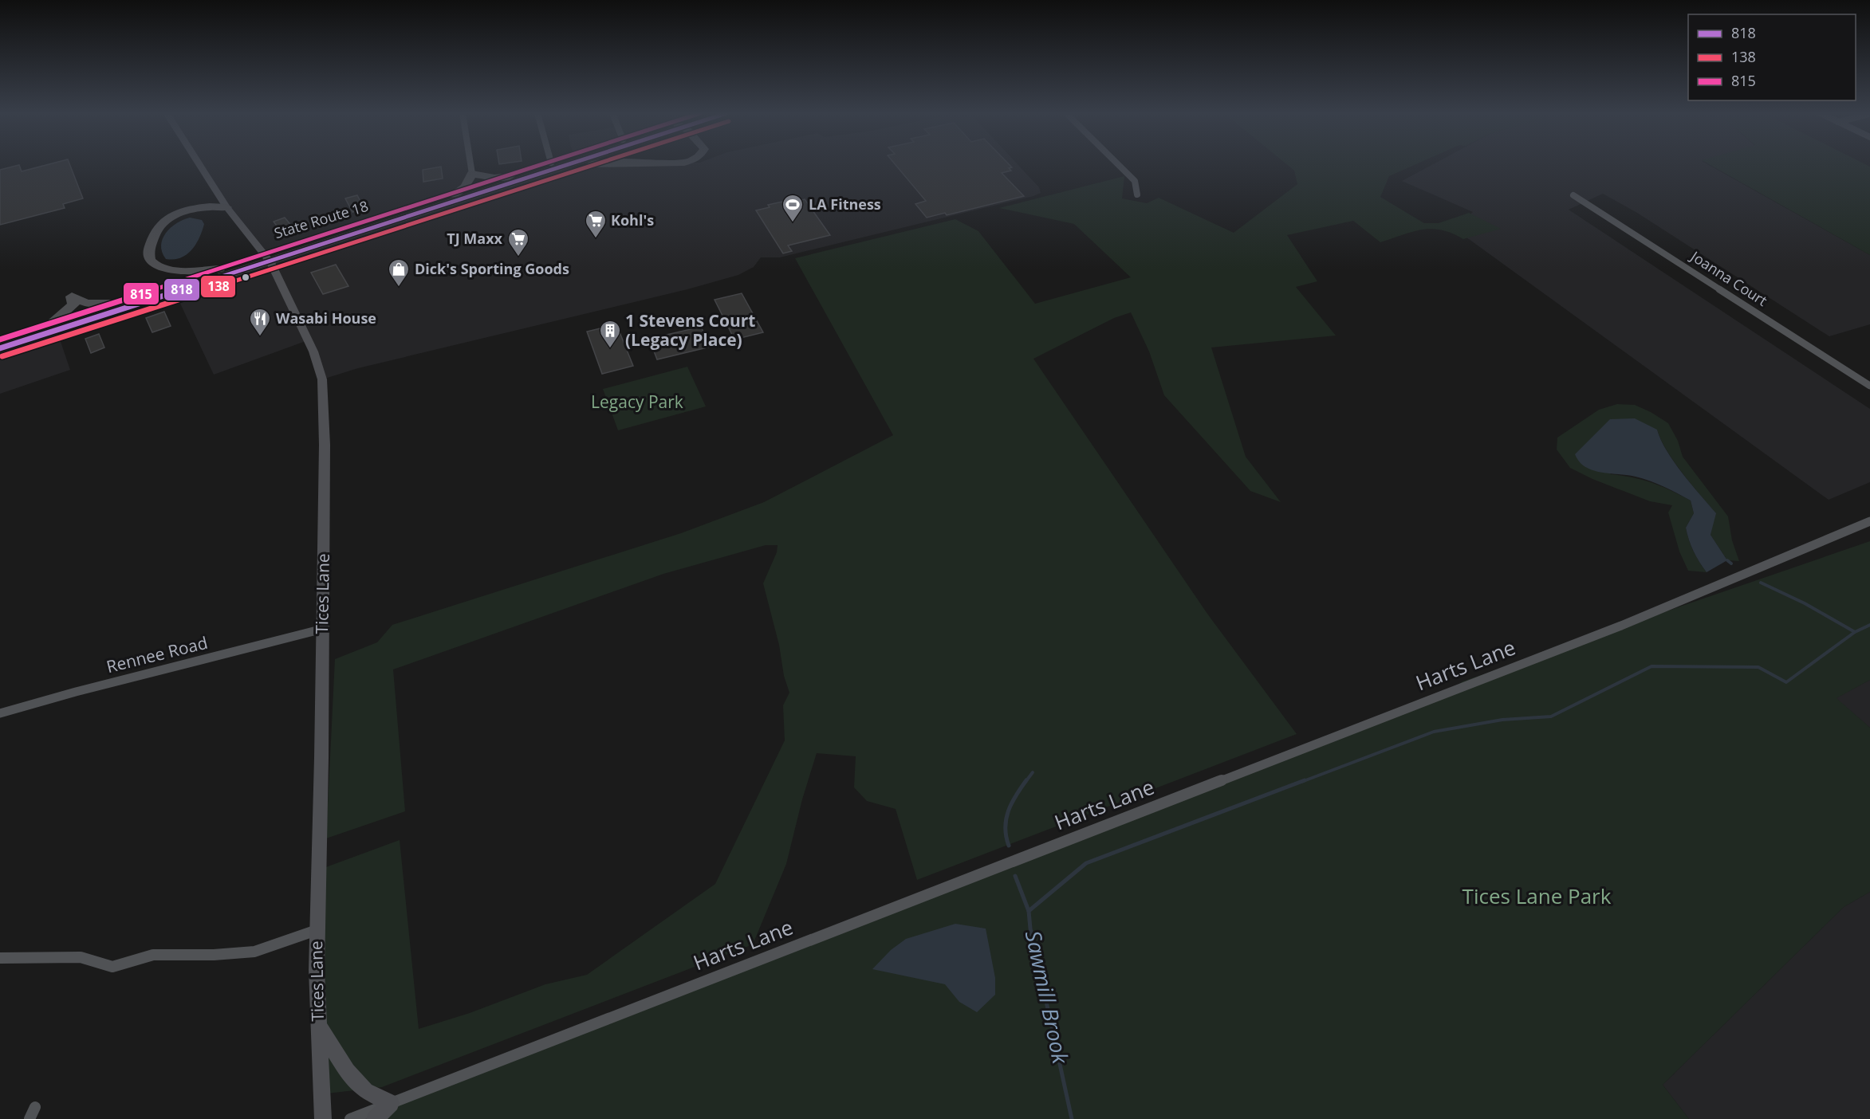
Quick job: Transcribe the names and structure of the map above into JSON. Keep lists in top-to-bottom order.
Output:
{
  "streets": {
    "highway": ["State Route 18"],
    "street": [
      "Joanna Court",
      "Tices Lane",
      "Rennee Road",
      "Harts Lane"
    ]
  },
  "crossings": [
    ["State Route 18", "Tices Lane"],
    ["Tices Lane", "Rennee Road"]
  ],
  "water": ["Sawmill Brook"],
  "parks": ["Legacy Park", "Tices Lane Park"],
  "places": {
    "sports": ["LA Fitness"],
    "supermarket": ["Kohl's", "TJ Maxx"],
    "shop": ["Dick's Sporting Goods"],
    "restaurant": ["Wasabi House"],
    "building": ["1 Stevens Court (Legacy Place)"]
  },
  "lines": ["transit line 818", "transit line 138", "transit line 815"],
  "legend": ["818", "138", "815"]
}
